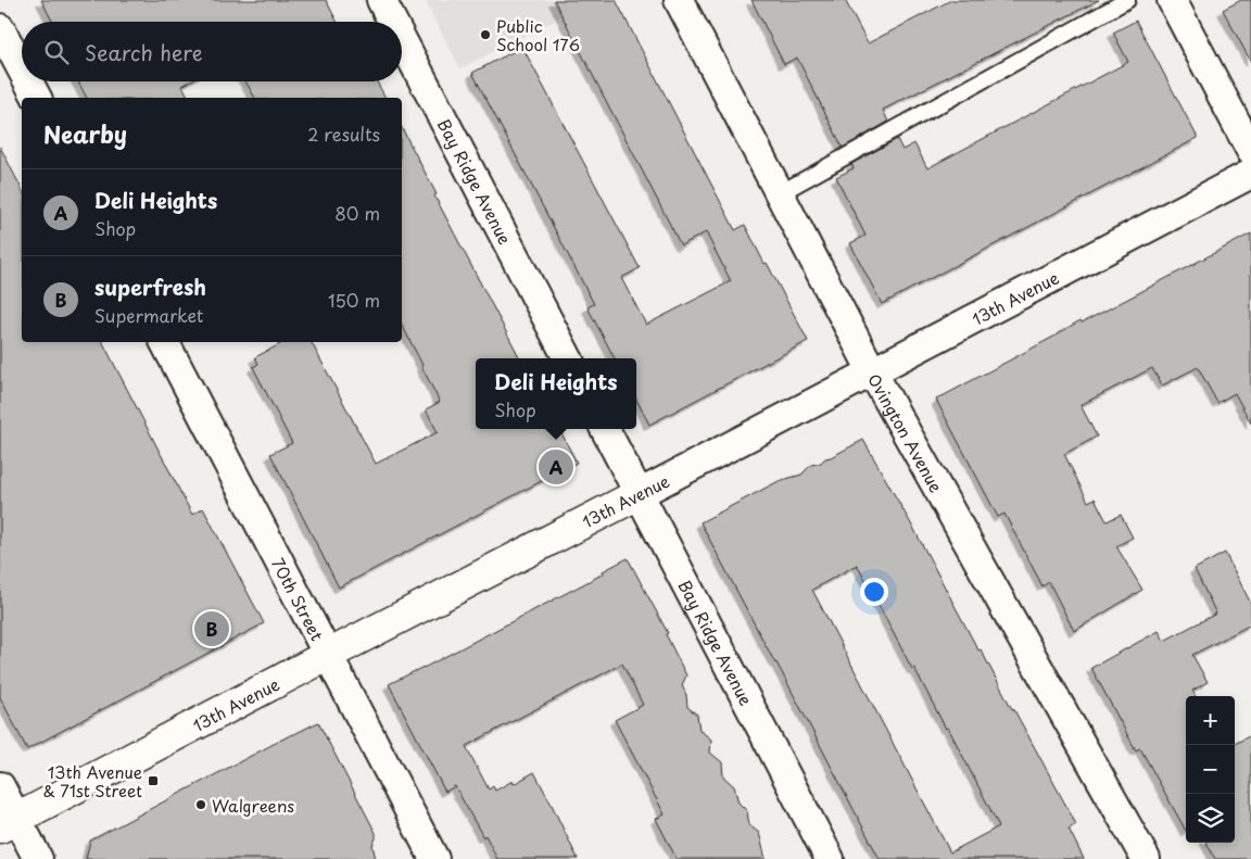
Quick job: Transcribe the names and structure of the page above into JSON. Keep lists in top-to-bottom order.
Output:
{
  "streets": {
    "main road": ["13th Avenue"],
    "street": ["Bay Ridge Avenue", "Ovington Avenue", "70th Street"]
  },
  "crossings": [
    ["Bay Ridge Avenue", "13th Avenue"],
    ["13th Avenue", "Ovington Avenue"],
    ["13th Avenue", "70th Street"]
  ],
  "places": {
    "other": ["Public School 176", "Walgreens"],
    "transit": ["13th Avenue & 71st Street"]
  },
  "page": {
    "search": "Search here",
    "heading": ["Nearby", "2 results"],
    "list": [
      {
        "mark": "A",
        "name": "Deli Heights",
        "note": "Shop",
        "value": "80 m"
      },
      {
        "mark": "B",
        "name": "superfresh",
        "note": "Supermarket",
        "value": "150 m"
      }
    ],
    "popup": ["Deli Heights", "Shop"],
    "pins": ["A", "B"],
    "map_buttons": ["+", "−"]
  }
}
